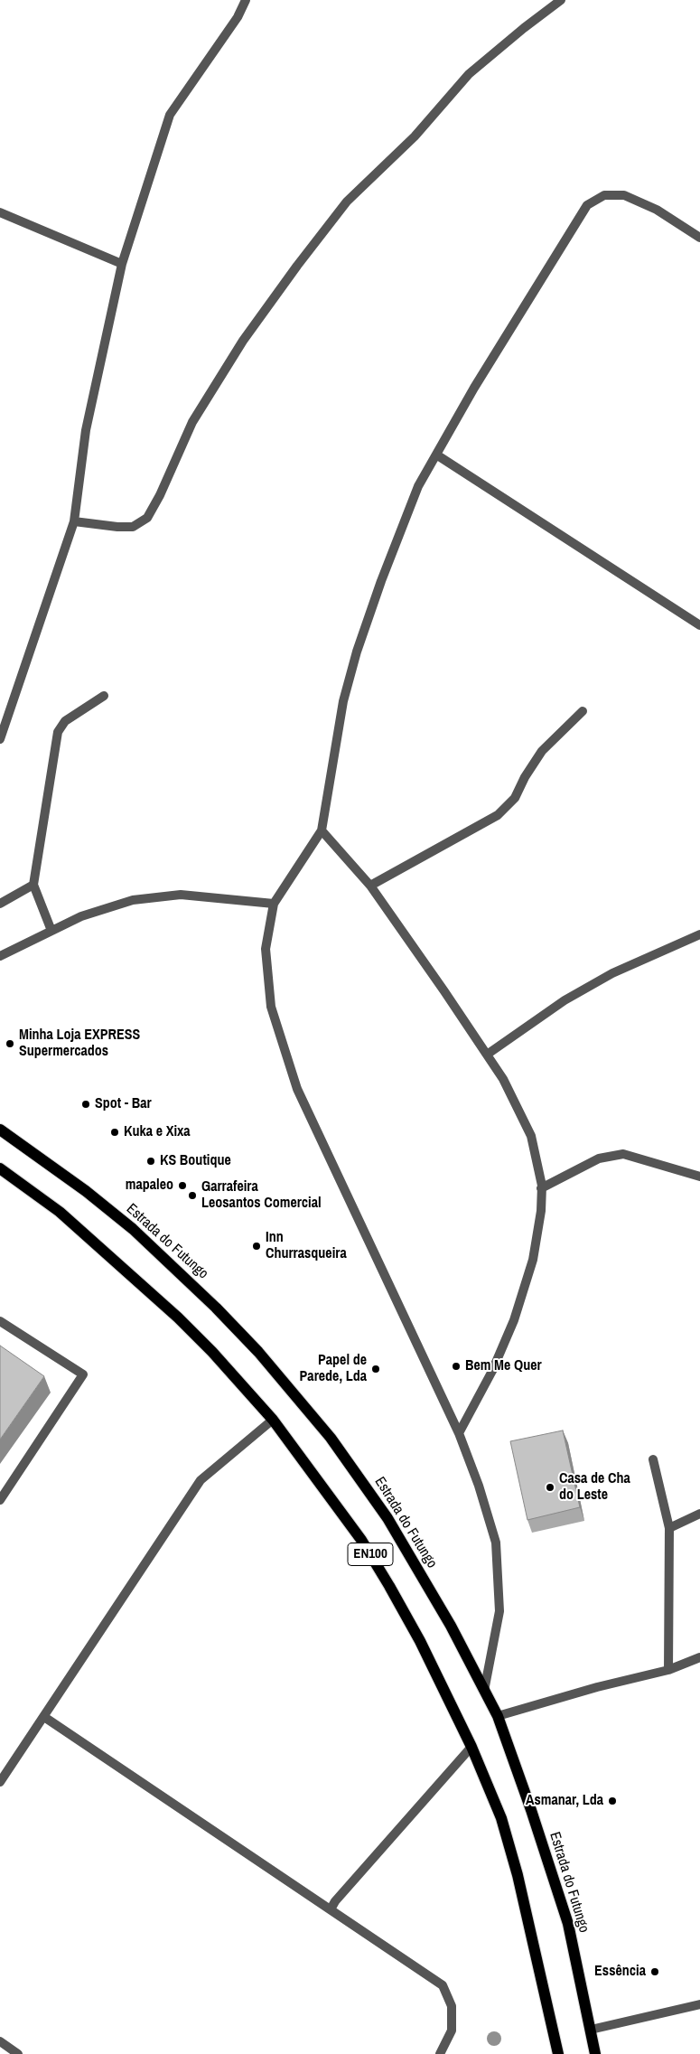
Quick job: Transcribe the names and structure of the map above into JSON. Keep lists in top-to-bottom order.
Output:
{
  "streets": {
    "main road": ["Estrada do Futungo", "EN100"]
  },
  "places": [
    "Minha Loja EXPRESS Supermercados",
    "Spot - Bar",
    "Kuka e Xixa",
    "KS Boutique",
    "mapaleo",
    "Garrafeira Leosantos Comercial",
    "Inn Churrasqueira",
    "Bem Me Quer",
    "Papel de Parede, Lda",
    "Casa de Cha do Leste",
    "Asmanar, Lda",
    "Essência"
  ]
}
